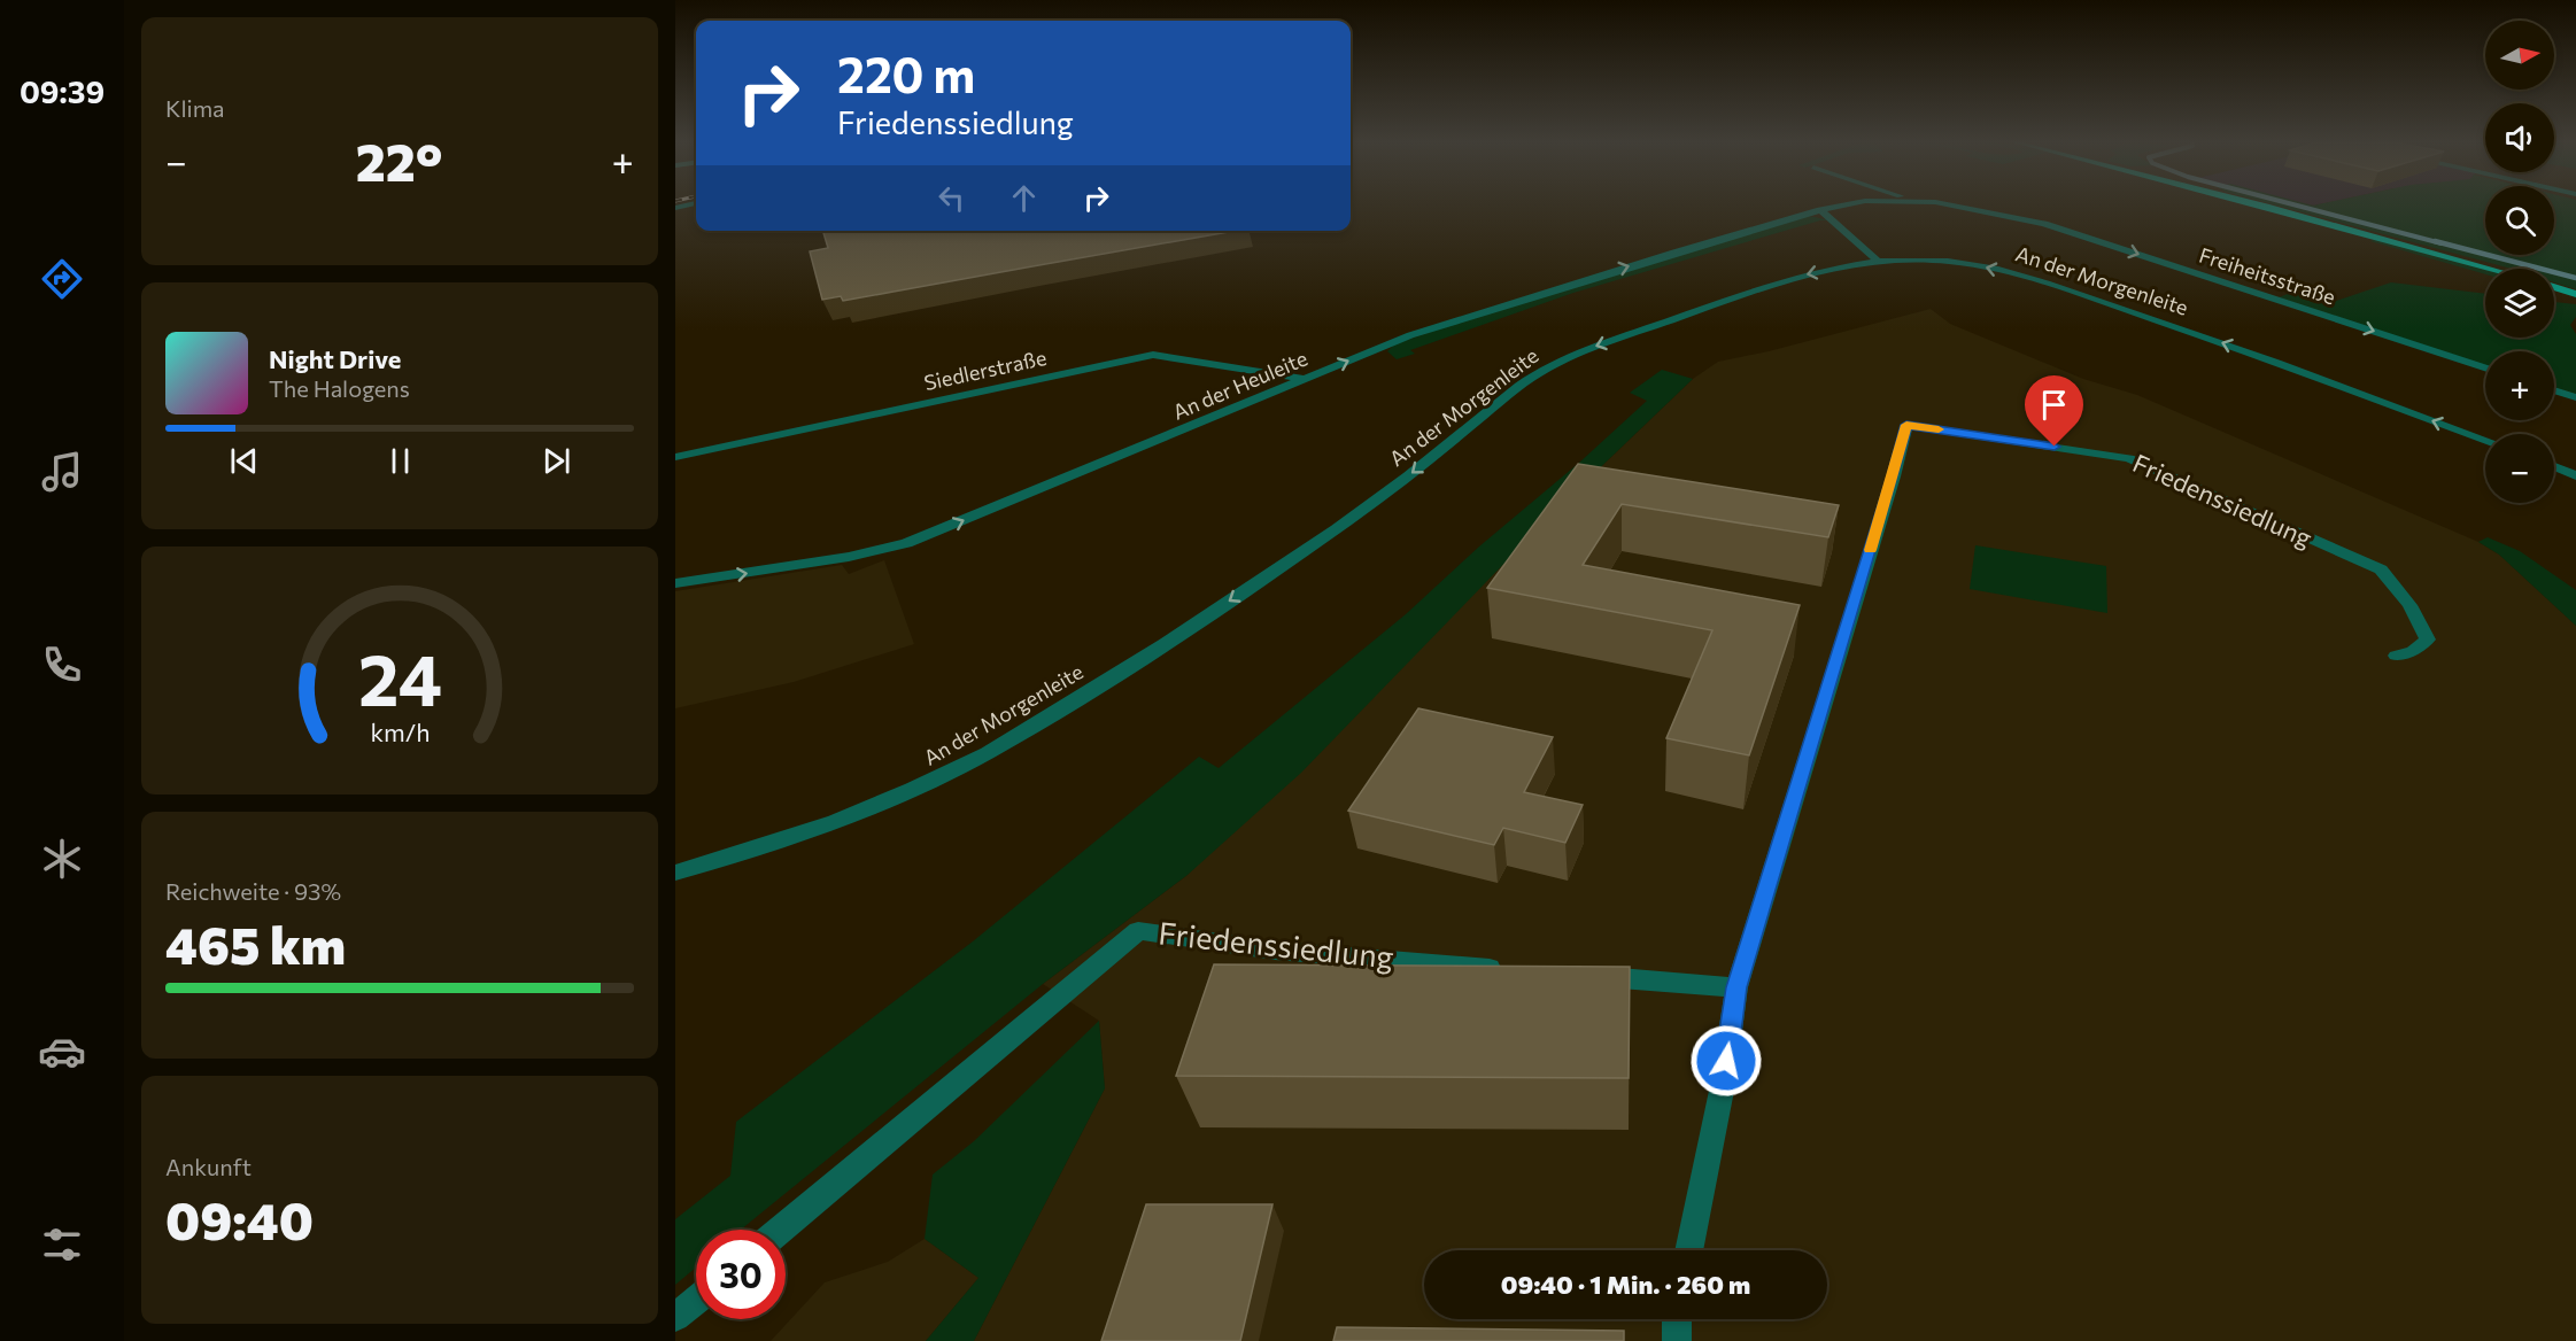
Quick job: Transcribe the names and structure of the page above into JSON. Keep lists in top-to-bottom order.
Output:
{
  "streets": {
    "street": [
      "Freiheitsstraße",
      "An der Morgenleite",
      "Siedlerstraße",
      "An der Heuleite",
      "Friedenssiedlung"
    ]
  },
  "crossings": [
    ["Freiheitsstraße", "An der Heuleite"],
    ["Siedlerstraße", "An der Heuleite"]
  ],
  "one_way": ["Freiheitsstraße", "An der Morgenleite", "An der Heuleite"],
  "north": "right",
  "page": {
    "tabs": "09:39",
    "tile": [
      "Klima",
      ["Reichweite · 93%", "465 km"],
      ["Ankunft", "09:40"]
    ],
    "map_buttons": ["+", "−"],
    "turn": ["220 m", "Friedenssiedlung"],
    "heat": ["−", "22°", "+"],
    "song": ["Night Drive", "The Halogens"],
    "limit": "30",
    "trip": "09:40 · 1 Min. · 260 m",
    "gauge": ["24", "km/h"]
  }
}
